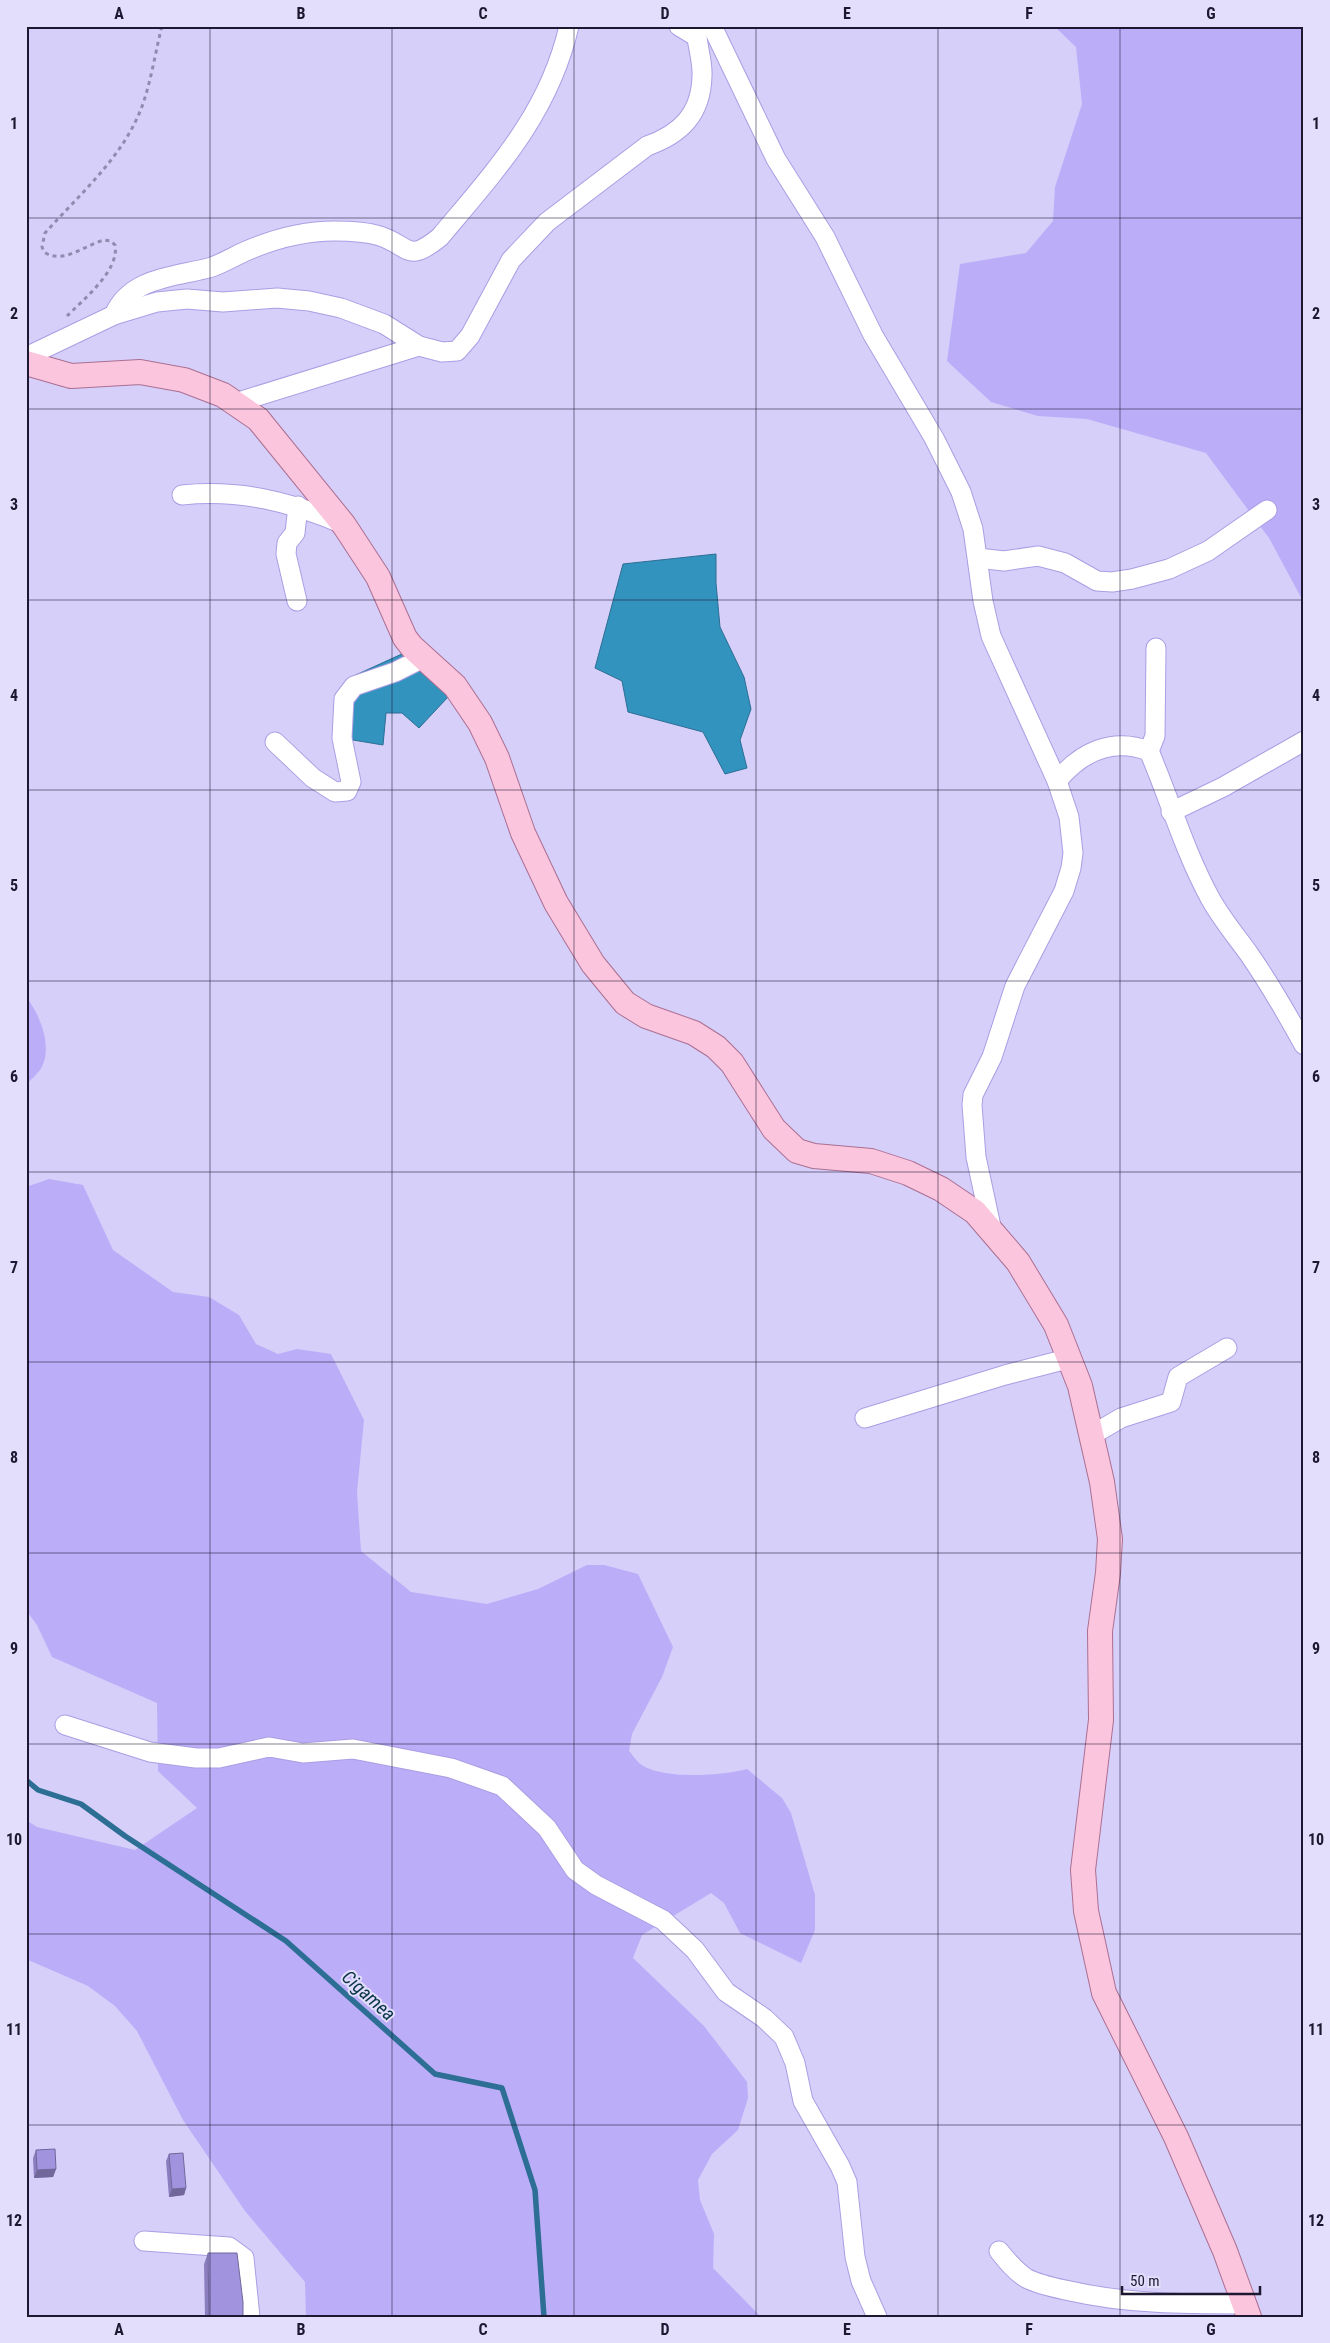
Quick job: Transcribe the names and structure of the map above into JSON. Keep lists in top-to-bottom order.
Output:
{
  "water": ["Cigamea"],
  "scale_bar": "50 m",
  "grid": {
    "columns": [
      "A",
      "B",
      "C",
      "D",
      "E",
      "F",
      "G"
    ],
    "rows": [
      "1",
      "2",
      "3",
      "4",
      "5",
      "6",
      "7",
      "8",
      "9",
      "10",
      "11",
      "12"
    ]
  }
}
